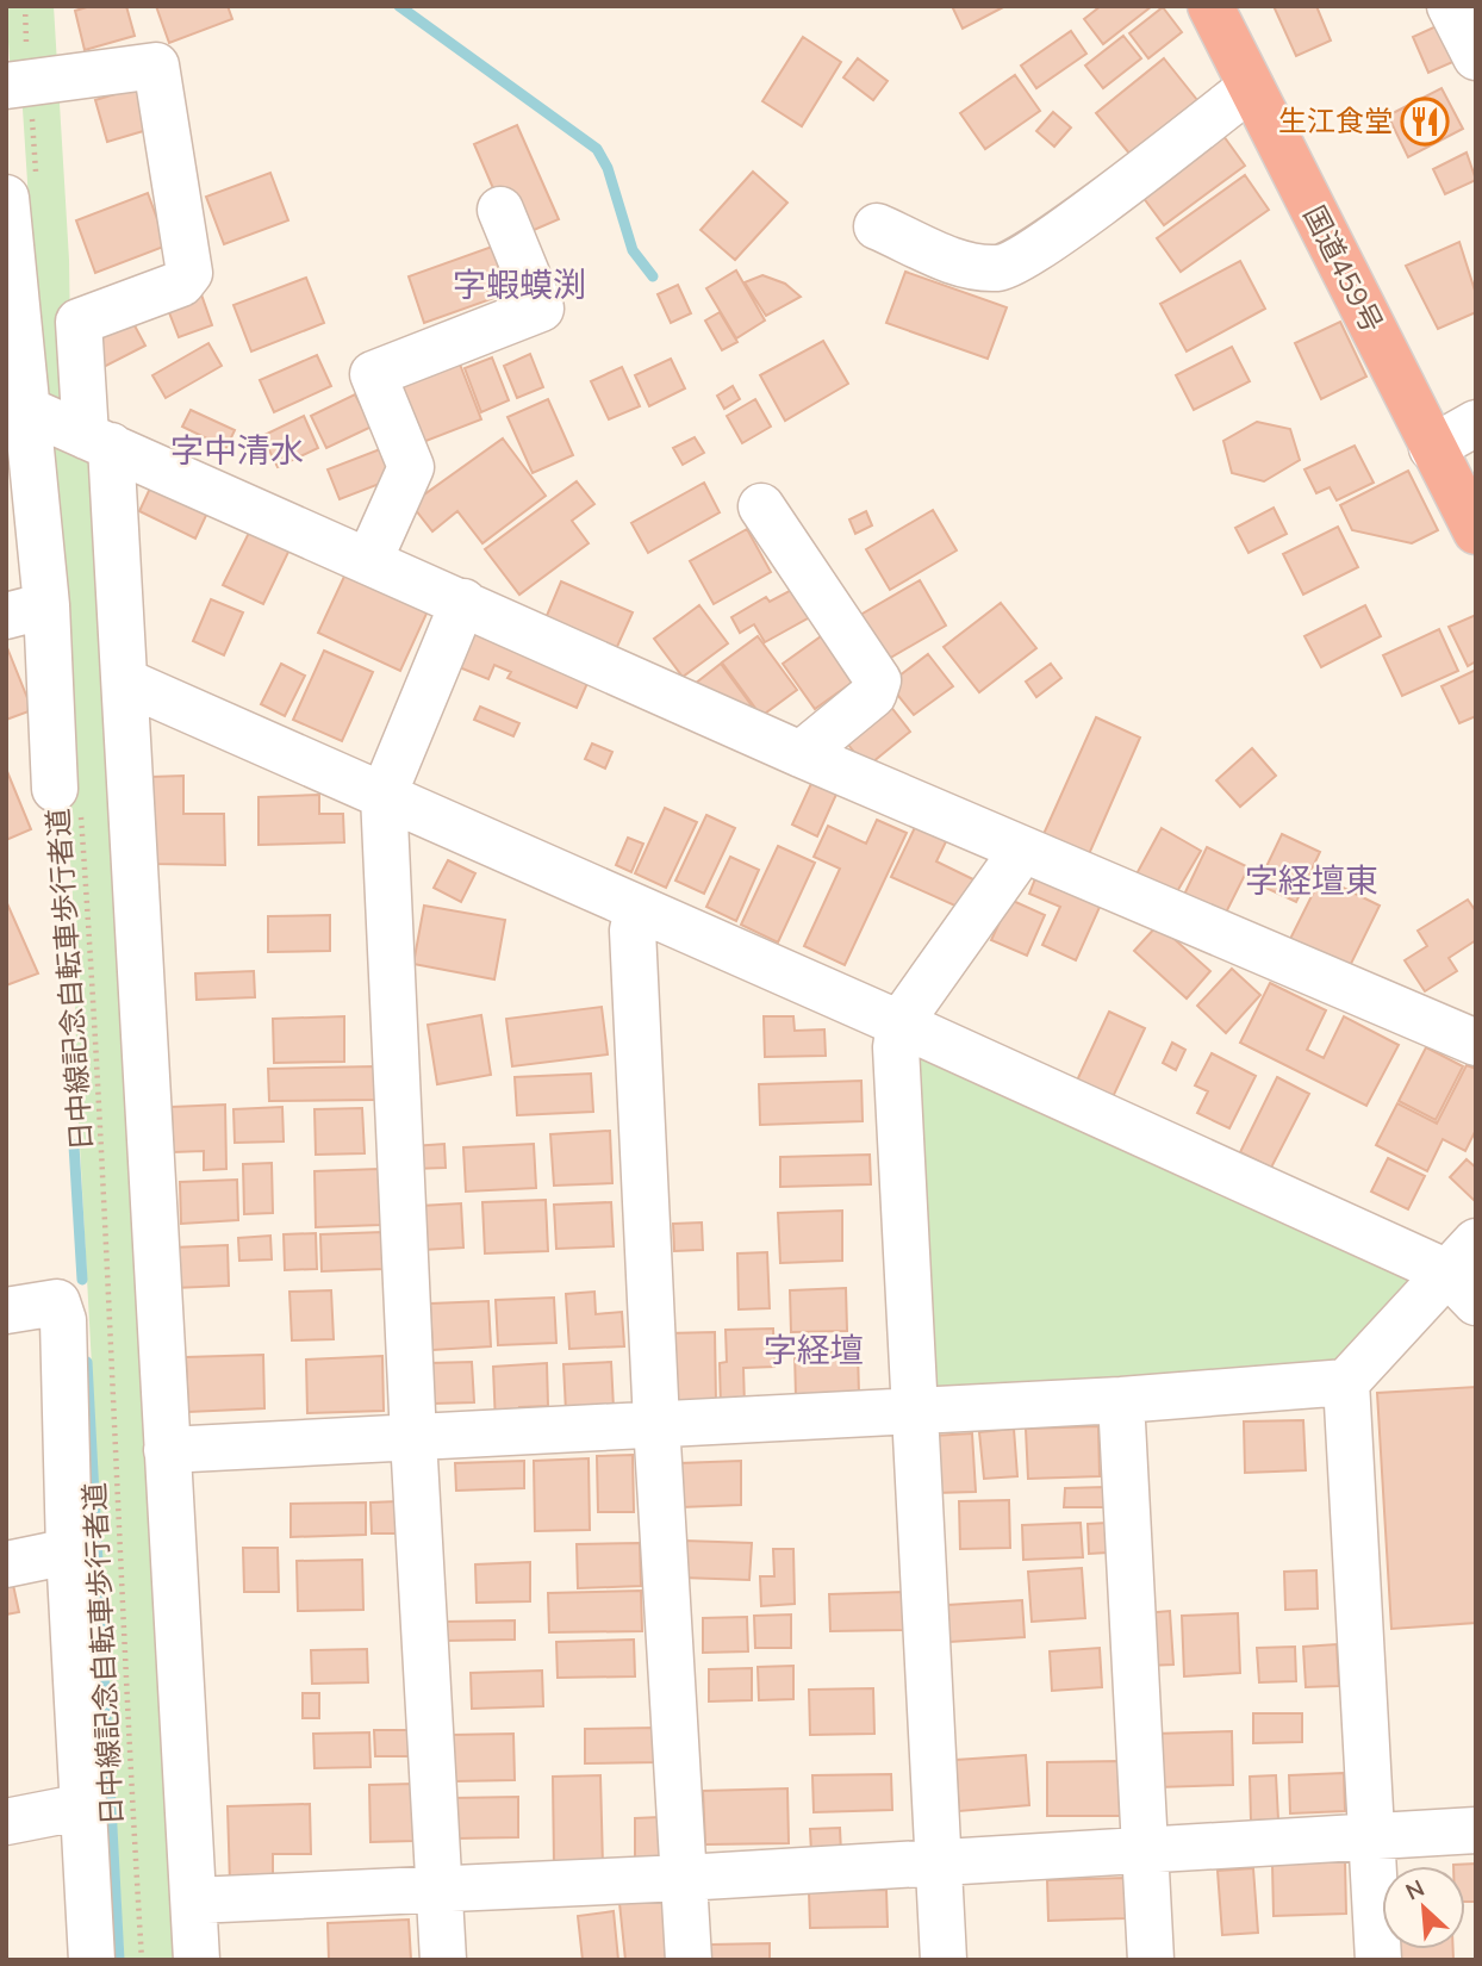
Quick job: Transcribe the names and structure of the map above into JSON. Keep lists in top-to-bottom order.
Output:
{
  "streets": {
    "highway": ["国道459号"],
    "path": ["日中線記念自転車歩行者道"]
  },
  "districts": [
    "字蝦蟆渕",
    "字中清水",
    "字経壇東",
    "字経壇"
  ],
  "places": {
    "restaurant": ["生江食堂"]
  },
  "north": "top left"
}
